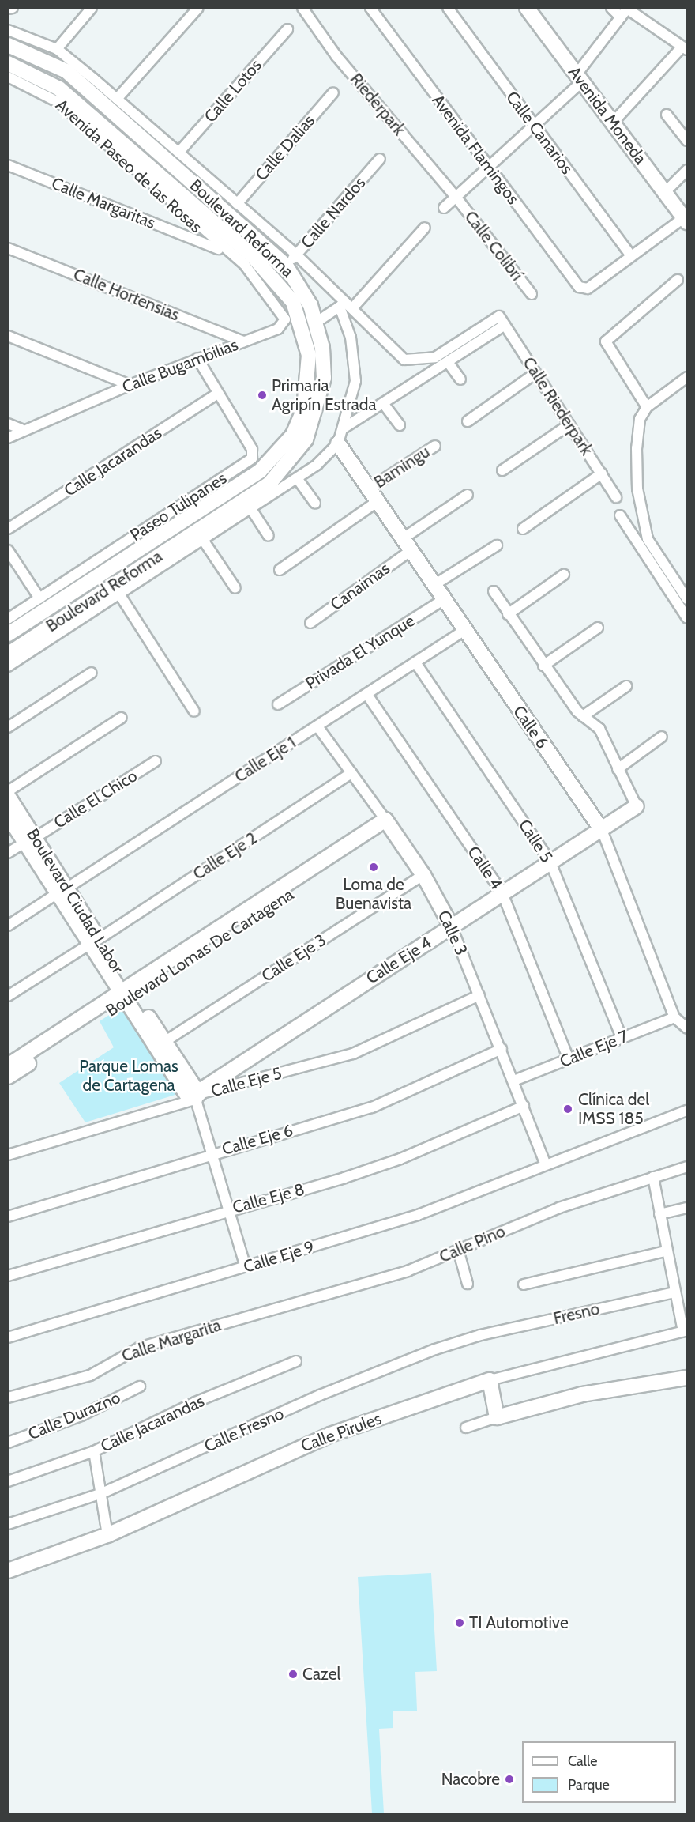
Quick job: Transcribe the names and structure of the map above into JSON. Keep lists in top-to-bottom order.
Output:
{
  "streets": {
    "main road": [
      "Avenida Moneda",
      "Boulevard Reforma",
      "Calle 6",
      "Boulevard Ciudad Labor",
      "Calle 3",
      "Boulevard Lomas De Cartagena",
      "Calle Eje 4",
      "Calle Pirules"
    ],
    "street": [
      "Calle Lotos",
      "Riederpark",
      "Calle Canarios",
      "Calle Dalias",
      "Avenida Flamingos",
      "Avenida Paseo de las Rosas",
      "Calle Margaritas",
      "Calle Nardos",
      "Calle Colibrí",
      "Calle Hortensias",
      "Calle Bugambilias",
      "Calle Riederpark",
      "Calle Jacarandas",
      "Bamingu",
      "Paseo Tulipanes",
      "Canaimas",
      "Privada El Yunque",
      "Calle Eje 1",
      "Calle El Chico",
      "Calle 5",
      "Calle Eje 2",
      "Calle 4",
      "Calle Eje 3",
      "Calle Eje 7",
      "Calle Eje 5",
      "Calle Eje 6",
      "Calle Eje 8",
      "Calle Pino",
      "Calle Eje 9",
      "Fresno",
      "Calle Margarita",
      "Calle Durazno",
      "Calle Fresno"
    ]
  },
  "crossings": [
    ["Riederpark", "Calle Colibrí"],
    ["Calle Canarios", "Avenida Flamingos"],
    ["Avenida Paseo de las Rosas", "Calle Margaritas"],
    ["Avenida Paseo de las Rosas", "Boulevard Reforma"],
    ["Avenida Paseo de las Rosas", "Calle Bugambilias"],
    ["Calle Nardos", "Boulevard Reforma"],
    ["Boulevard Reforma", "Calle Bugambilias"],
    ["Calle Hortensias", "Calle Bugambilias"],
    ["Calle Bugambilias", "Paseo Tulipanes"],
    ["Calle Jacarandas", "Paseo Tulipanes"],
    ["Bamingu", "Calle 6"],
    ["Canaimas", "Calle 6"],
    ["Privada El Yunque", "Calle 6"],
    ["Calle 6", "Calle Eje 1"],
    ["Calle 6", "Calle Eje 4"],
    ["Calle 6", "Calle Eje 7"],
    ["Calle Eje 1", "Calle 5"],
    ["Calle Eje 1", "Calle 4"],
    ["Calle Eje 1", "Boulevard Ciudad Labor"],
    ["Calle Eje 1", "Calle 3"],
    ["Calle El Chico", "Boulevard Ciudad Labor"],
    ["Calle 5", "Calle Eje 4"],
    ["Calle 5", "Calle Eje 7"],
    ["Calle Eje 2", "Boulevard Ciudad Labor"],
    ["Calle Eje 2", "Calle 3"],
    ["Calle 4", "Calle Eje 4"],
    ["Calle 4", "Calle Eje 7"],
    ["Boulevard Ciudad Labor", "Boulevard Lomas De Cartagena"],
    ["Boulevard Ciudad Labor", "Calle Eje 3"],
    ["Boulevard Ciudad Labor", "Calle Eje 4"],
    ["Boulevard Ciudad Labor", "Calle Eje 5"],
    ["Boulevard Ciudad Labor", "Calle Eje 6"],
    ["Boulevard Ciudad Labor", "Calle Eje 8"],
    ["Boulevard Ciudad Labor", "Calle Eje 9"],
    ["Calle 3", "Boulevard Lomas De Cartagena"],
    ["Calle 3", "Calle Eje 3"],
    ["Calle 3", "Calle Eje 4"],
    ["Calle 3", "Calle Eje 7"],
    ["Calle 3", "Calle Eje 5"],
    ["Calle 3", "Calle Eje 6"],
    ["Calle 3", "Calle Eje 8"],
    ["Calle 3", "Calle Eje 9"],
    ["Calle Eje 4", "Calle Eje 5"],
    ["Calle Pino", "Calle Margarita"],
    ["Fresno", "Calle Fresno"]
  ],
  "parks": ["Parque Lomas de Cartagena"],
  "places": [
    "Primaria Agripín Estrada",
    "Loma de Buenavista",
    "Clínica del IMSS 185",
    "TI Automotive",
    "Cazel",
    "Nacobre"
  ],
  "legend": ["Calle", "Parque"]
}
